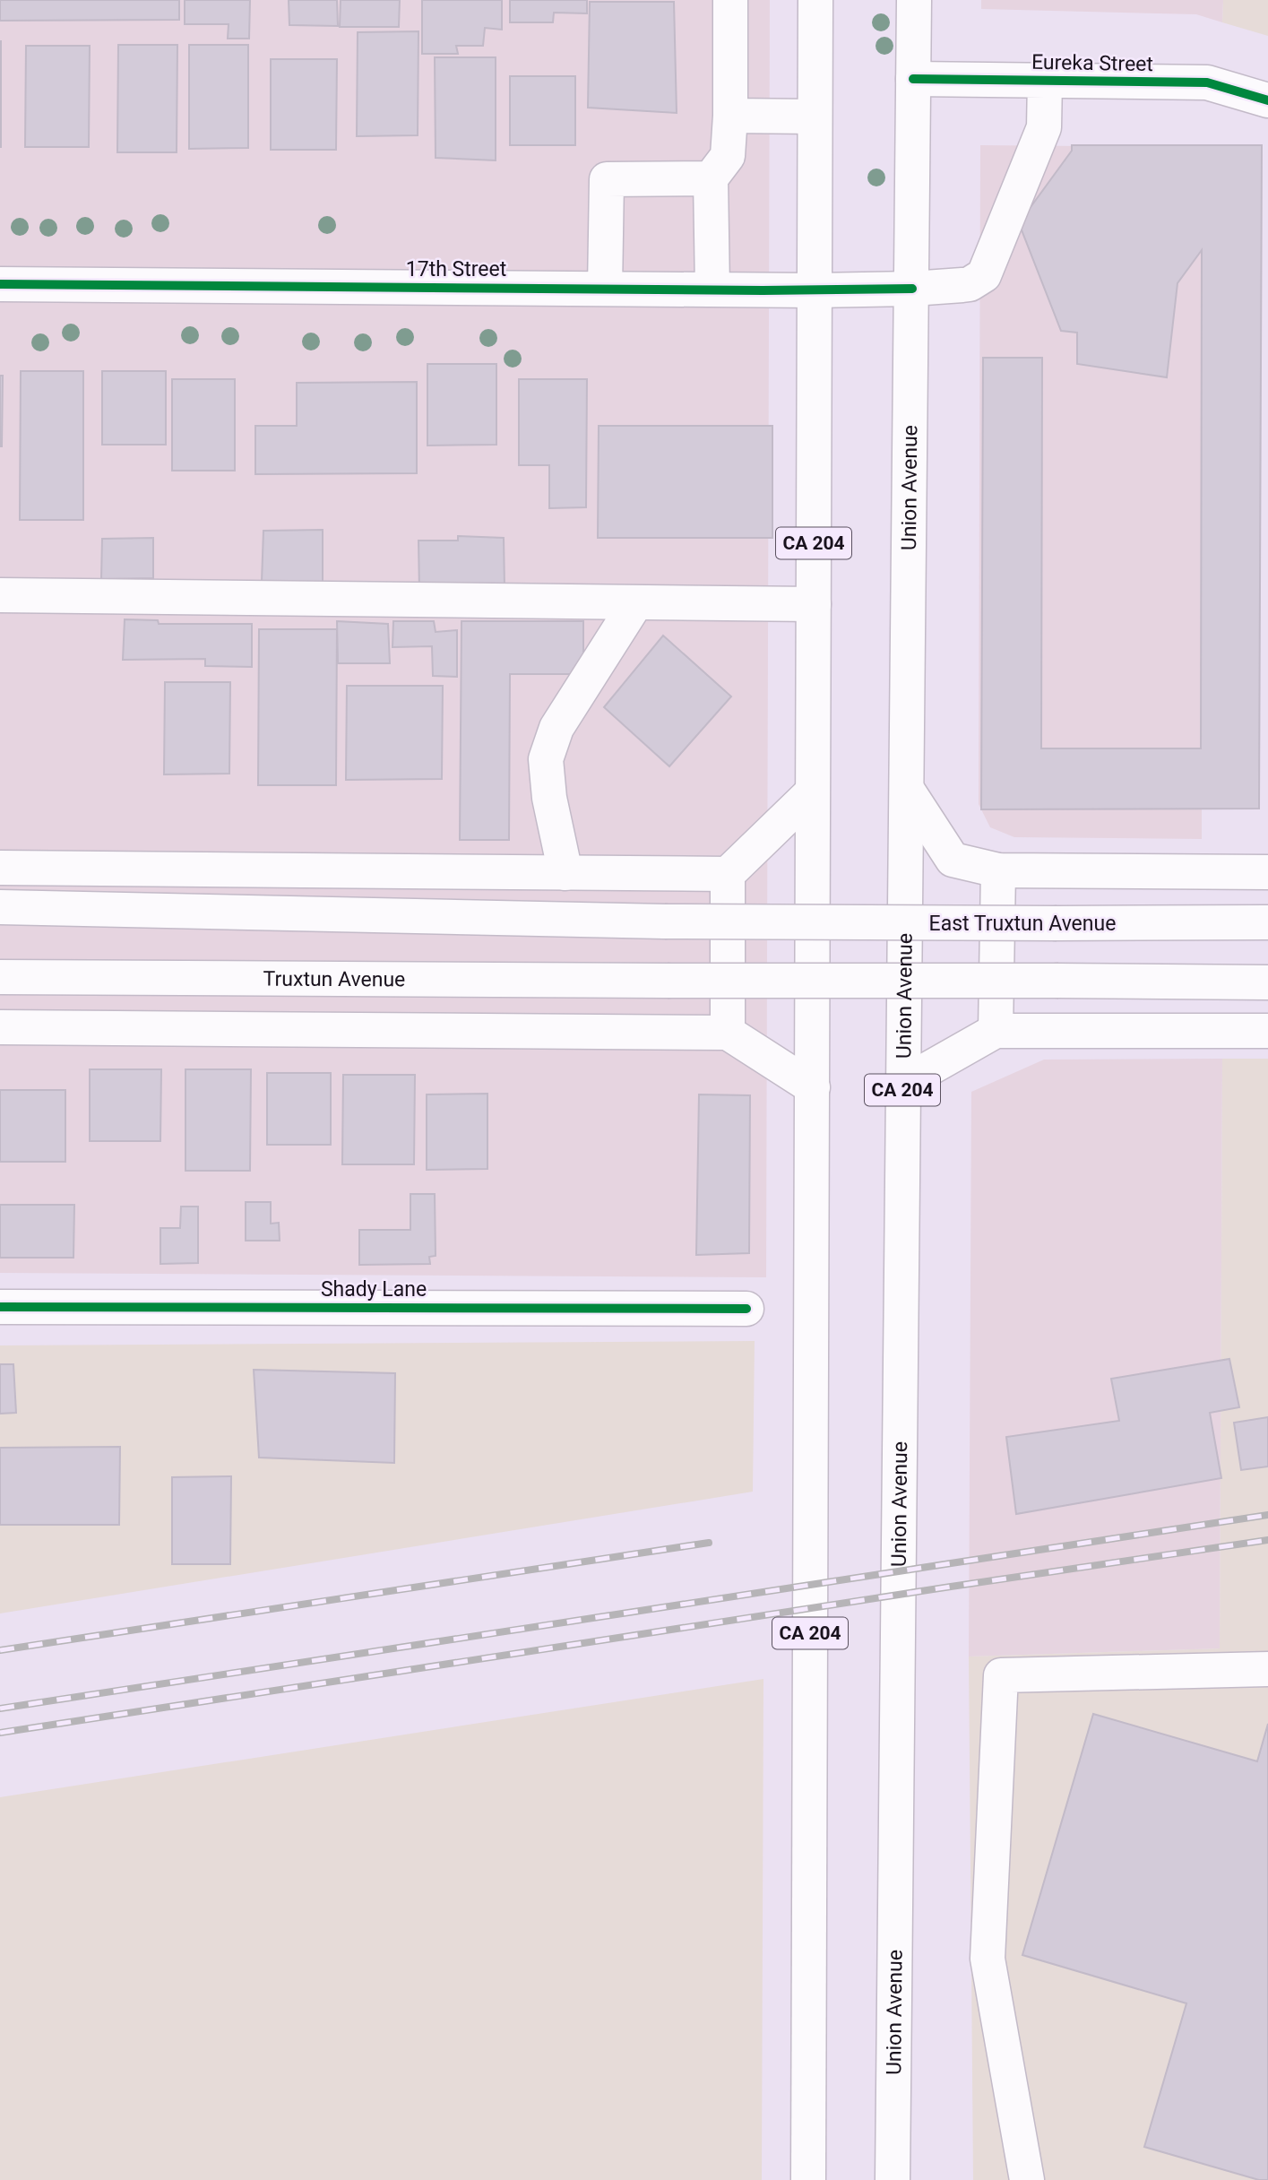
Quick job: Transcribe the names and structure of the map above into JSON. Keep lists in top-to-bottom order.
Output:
{
  "streets": {
    "main road": [
      "Eureka Street",
      "17th Street",
      "Union Avenue",
      "CA 204",
      "East Truxtun Avenue",
      "Truxtun Avenue",
      "Shady Lane"
    ]
  },
  "crossings": [
    ["Eureka Street", "17th Street"],
    ["Eureka Street", "Union Avenue"],
    ["17th Street", "Union Avenue"],
    ["17th Street", "CA 204"]
  ]
}
